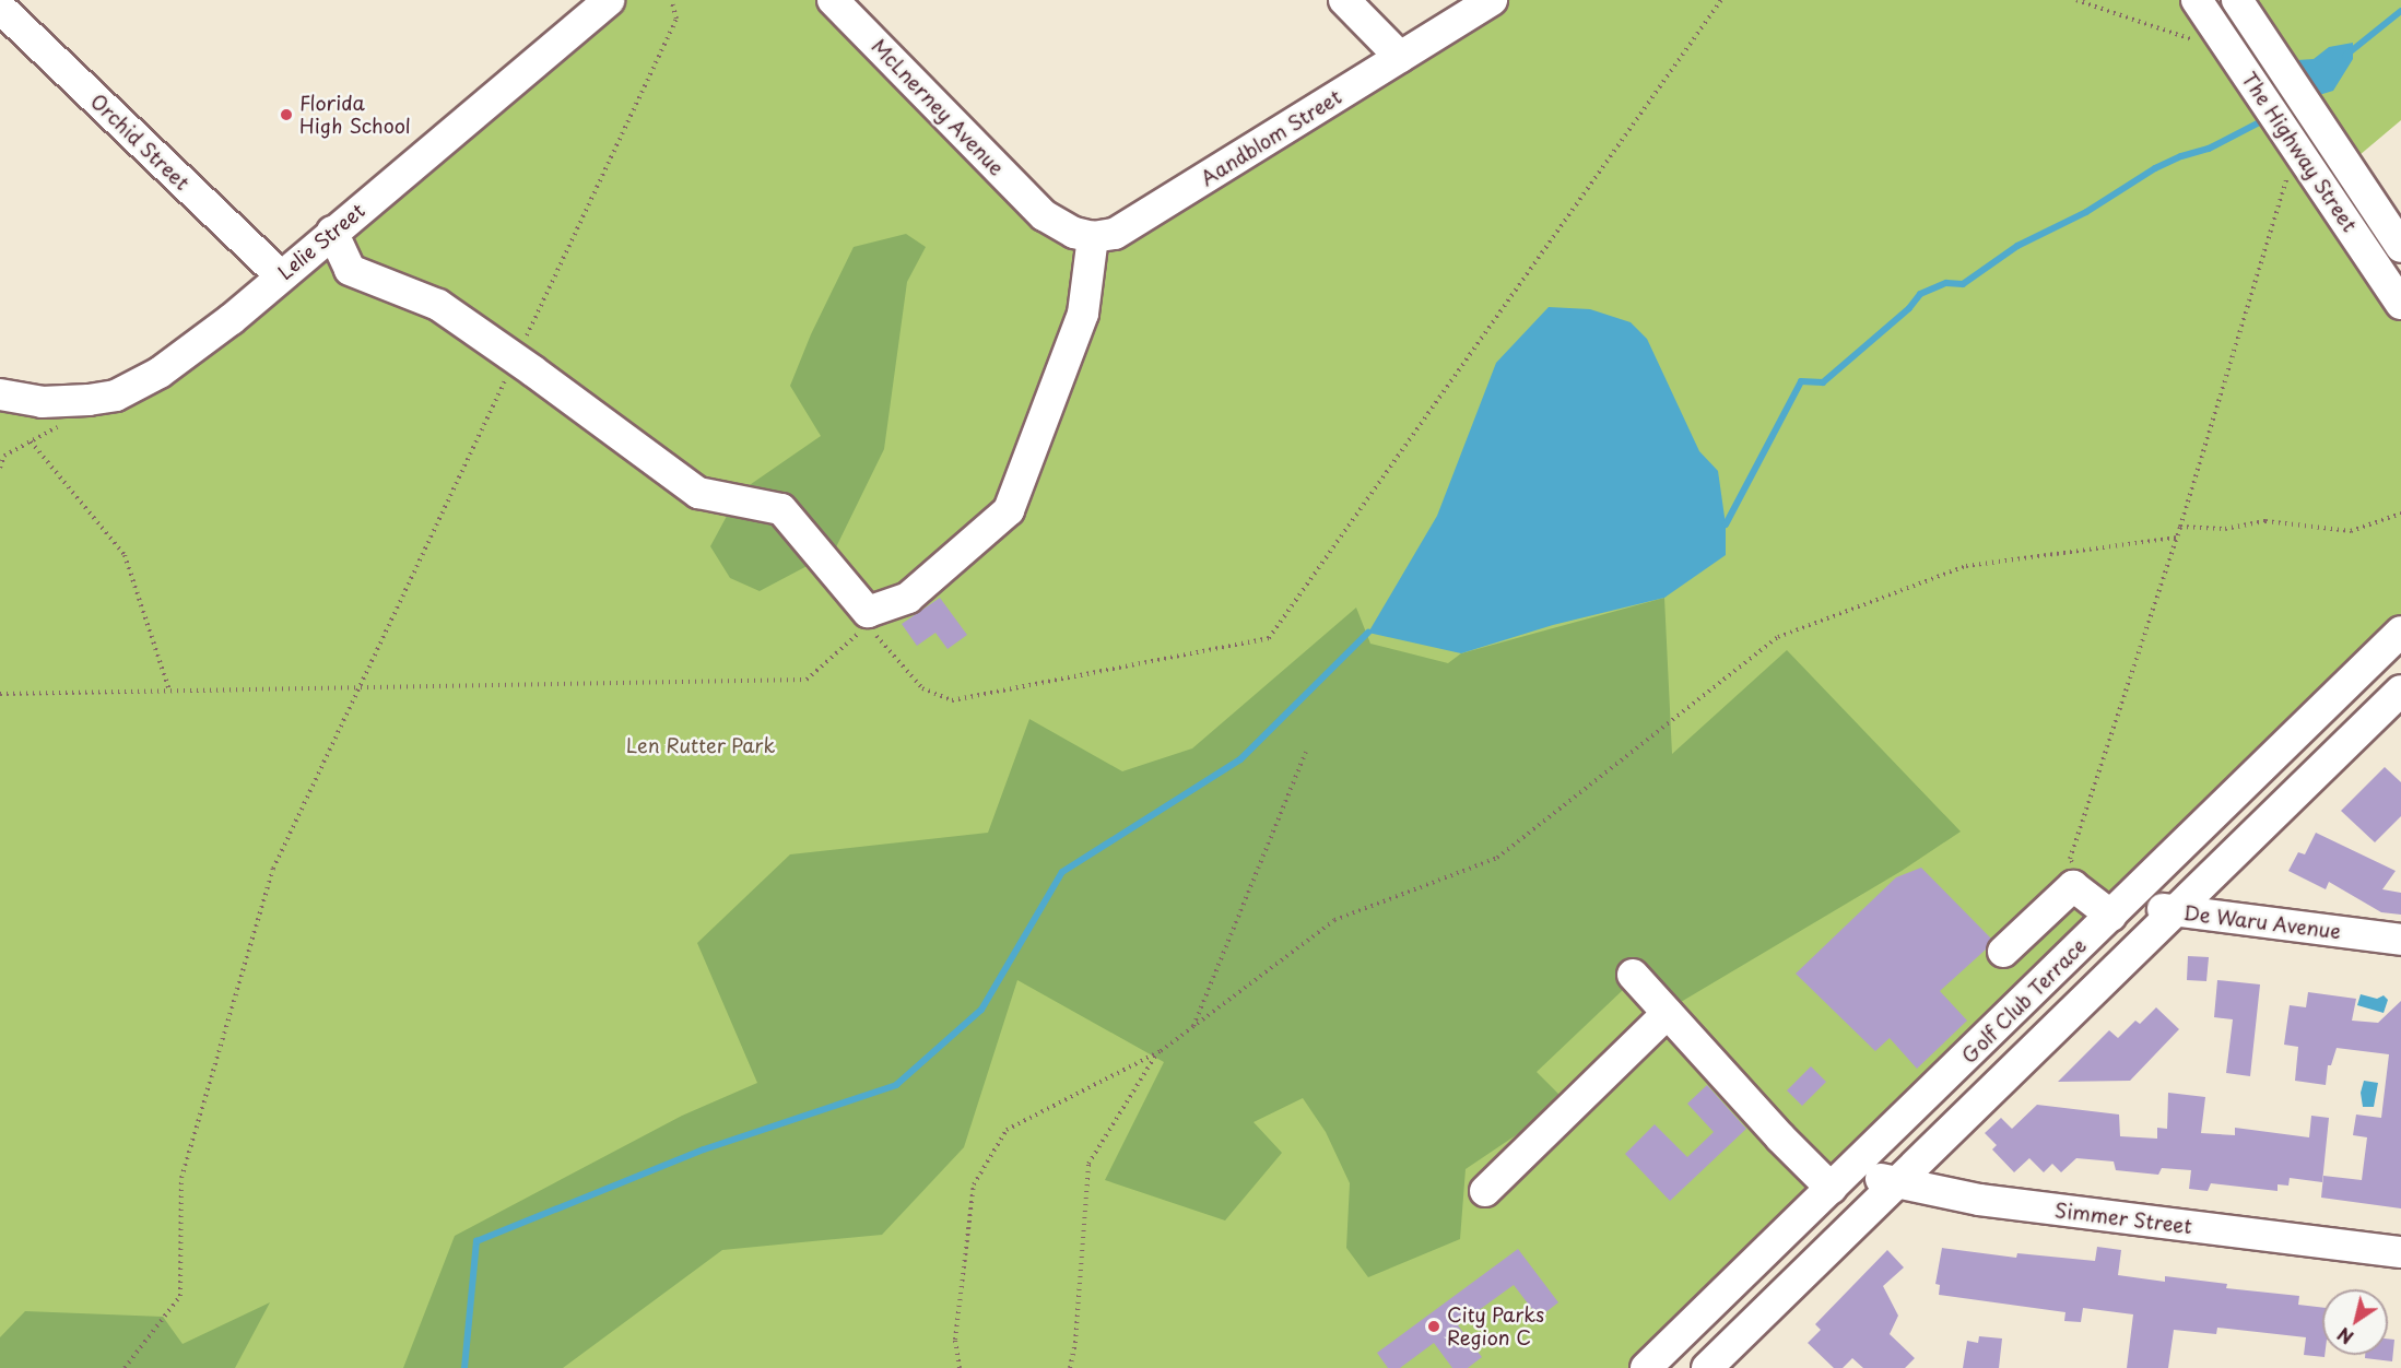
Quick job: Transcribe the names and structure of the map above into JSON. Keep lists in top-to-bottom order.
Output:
{
  "streets": {
    "street": [
      "McLnerney Avenue",
      "Aandblom Street",
      "Orchid Street",
      "The Highway Street",
      "Lelie Street",
      "De Waru Avenue",
      "Golf Club Terrace",
      "Simmer Street"
    ]
  },
  "crossings": [
    ["McLnerney Avenue", "Aandblom Street"],
    ["Orchid Street", "Lelie Street"],
    ["De Waru Avenue", "Golf Club Terrace"],
    ["Golf Club Terrace", "Simmer Street"]
  ],
  "parks": ["Len Rutter Park"],
  "places": ["Florida High School", "City Parks Region C"],
  "north": "bottom left"
}
